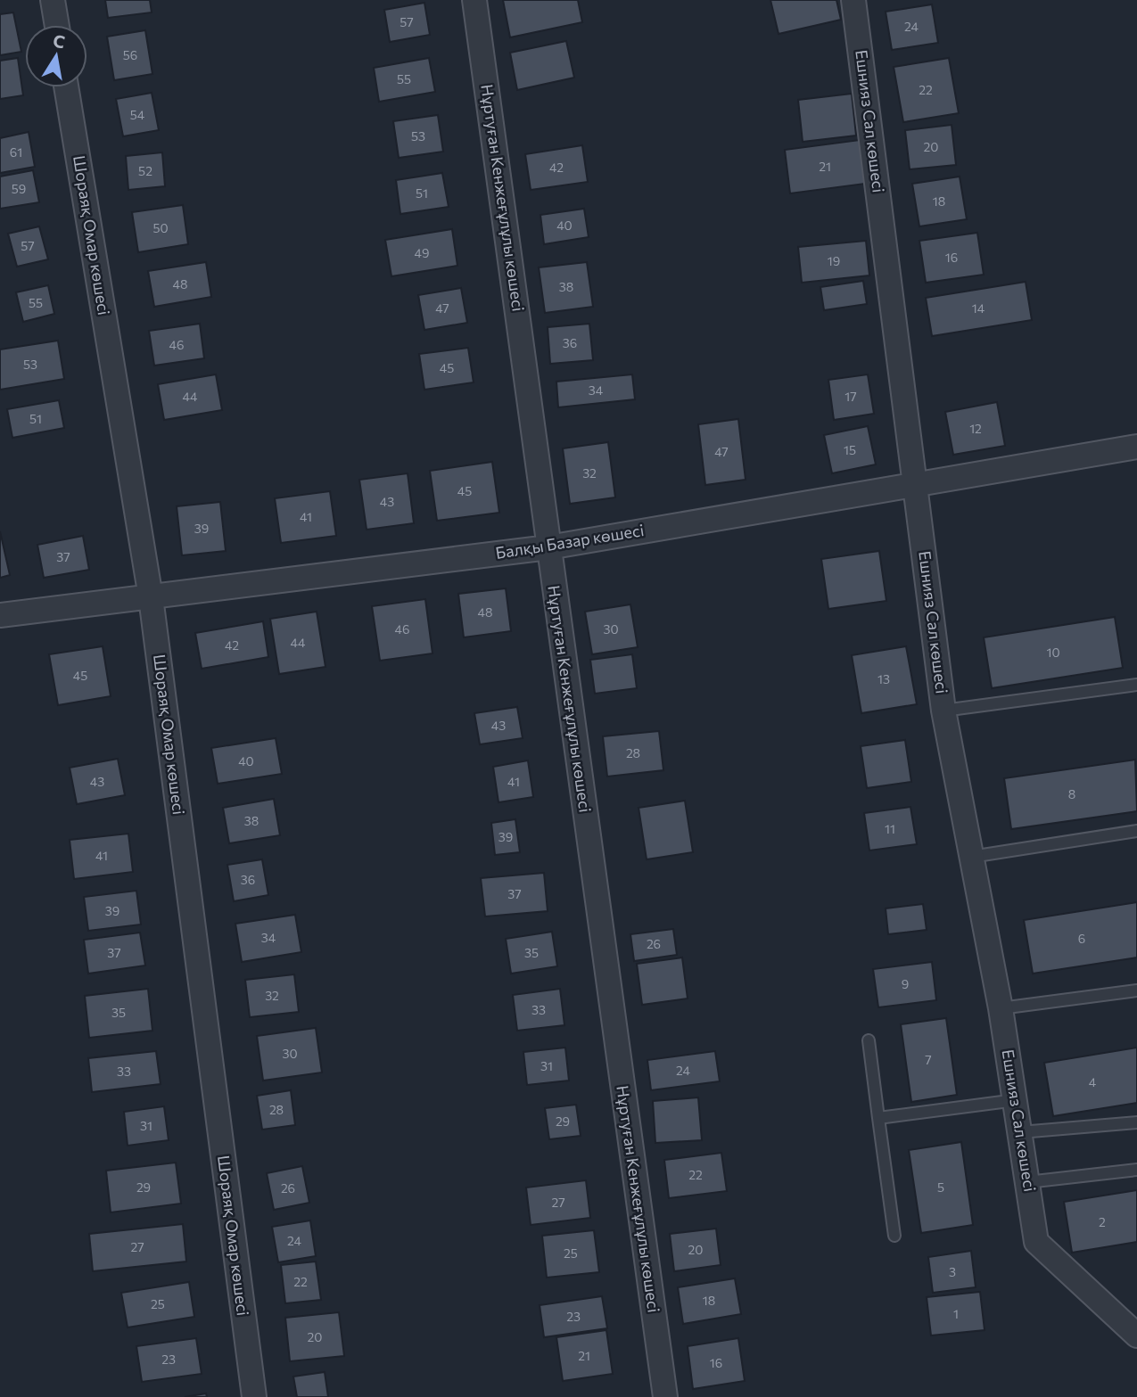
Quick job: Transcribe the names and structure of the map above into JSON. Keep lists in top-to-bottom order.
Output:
{
  "streets": {
    "street": [
      "Ешнияз Сал көшесі",
      "Нұртуған Кенжеғұлұлы көшесі",
      "Шораяқ Омар көшесі",
      "Балқы Базар көшесі"
    ]
  },
  "crossings": [
    ["Ешнияз Сал көшесі", "Балқы Базар көшесі"],
    ["Нұртуған Кенжеғұлұлы көшесі", "Балқы Базар көшесі"],
    ["Шораяқ Омар көшесі", "Балқы Базар көшесі"]
  ],
  "house_numbers": [
    "57",
    "24",
    "56",
    "55",
    "22",
    "54",
    "53",
    "20",
    "61",
    "21",
    "42",
    "52",
    "59",
    "51",
    "18",
    "40",
    "50",
    "57",
    "49",
    "16",
    "19",
    "48",
    "38",
    "55",
    "47",
    "14",
    "36",
    "46",
    "53",
    "45",
    "34",
    "44",
    "17",
    "51",
    "12",
    "15",
    "47",
    "32",
    "45",
    "43",
    "41",
    "39",
    "37",
    "48",
    "46",
    "30",
    "44",
    "42",
    "10",
    "45",
    "13",
    "43",
    "28",
    "40",
    "43",
    "41",
    "8",
    "38",
    "11",
    "39",
    "41",
    "36",
    "37",
    "39",
    "34",
    "6",
    "26",
    "37",
    "35",
    "9",
    "32",
    "33",
    "35",
    "30",
    "7",
    "31",
    "24",
    "33",
    "4",
    "28",
    "29",
    "31",
    "22",
    "29",
    "5",
    "26",
    "27",
    "2",
    "24",
    "27",
    "20",
    "25",
    "3",
    "22",
    "18",
    "25",
    "1",
    "23",
    "20",
    "21",
    "23",
    "16"
  ],
  "north": "top"
}
